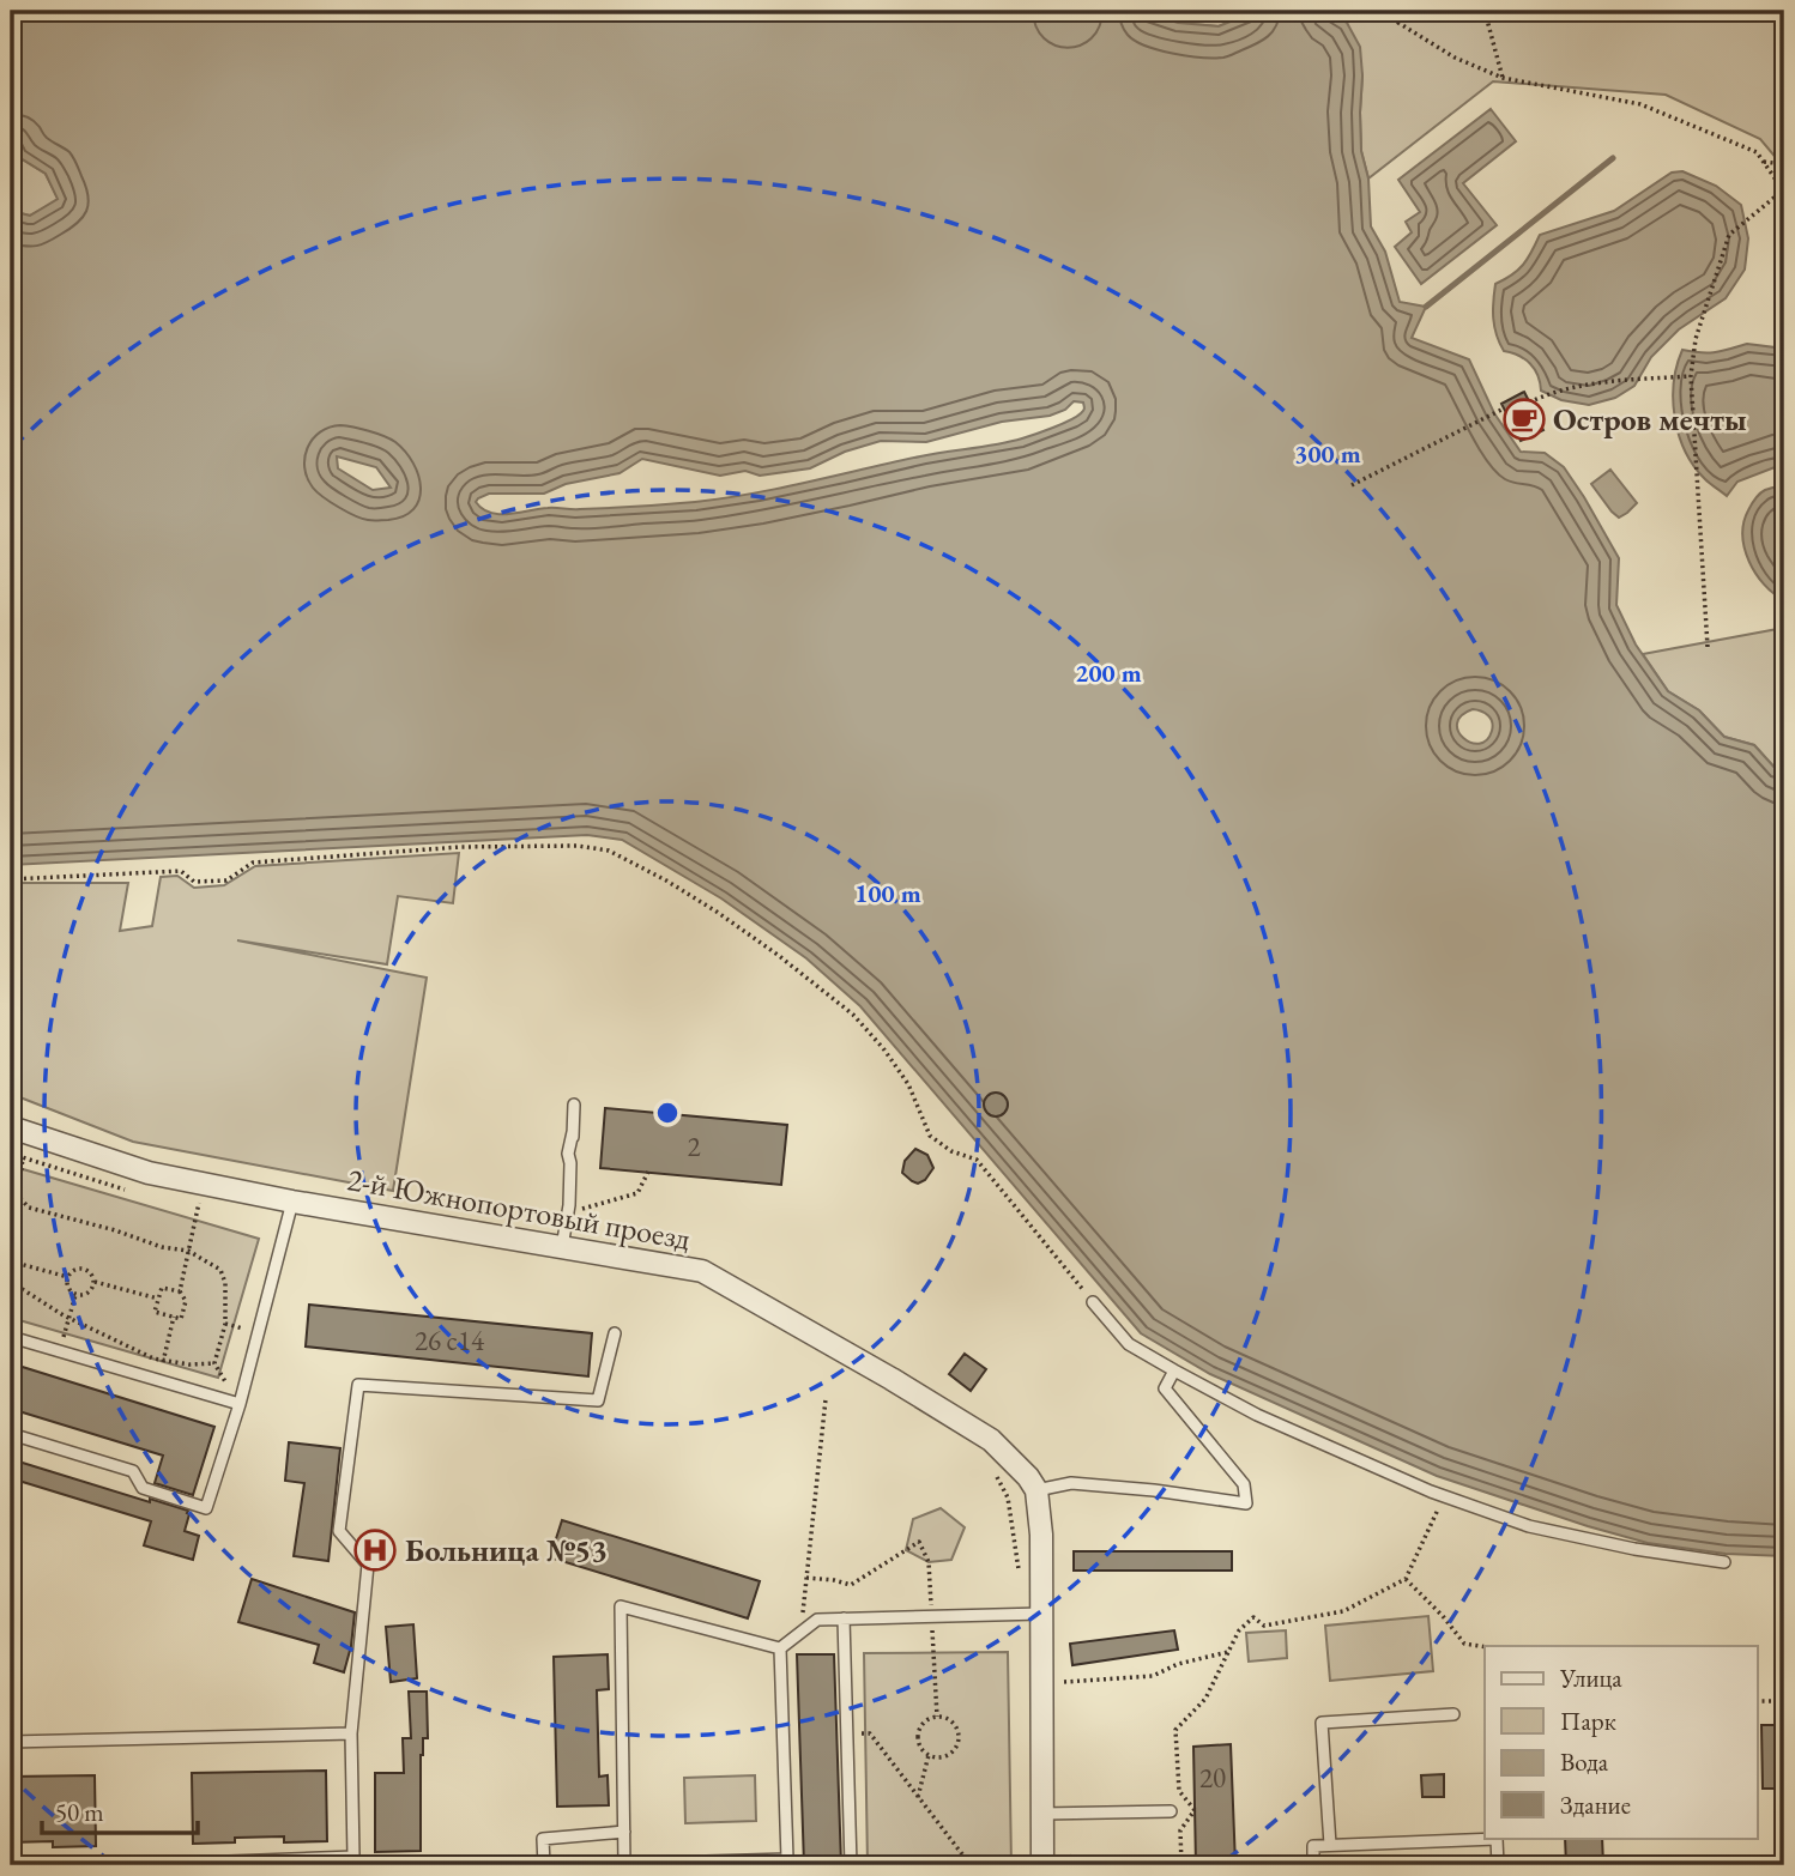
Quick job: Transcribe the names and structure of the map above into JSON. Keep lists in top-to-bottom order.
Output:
{
  "streets": {
    "street": ["2-й Южнопортовый проезд"]
  },
  "places": {
    "cafe": ["Остров мечты"],
    "hospital": ["Больница №53"]
  },
  "house_numbers": ["2", "26 с14", "20"],
  "legend": [
    "Улица",
    "Парк",
    "Вода",
    "Здание"
  ],
  "scale_bar": "50 m",
  "rings": ["300 m", "200 m", "100 m"]
}
